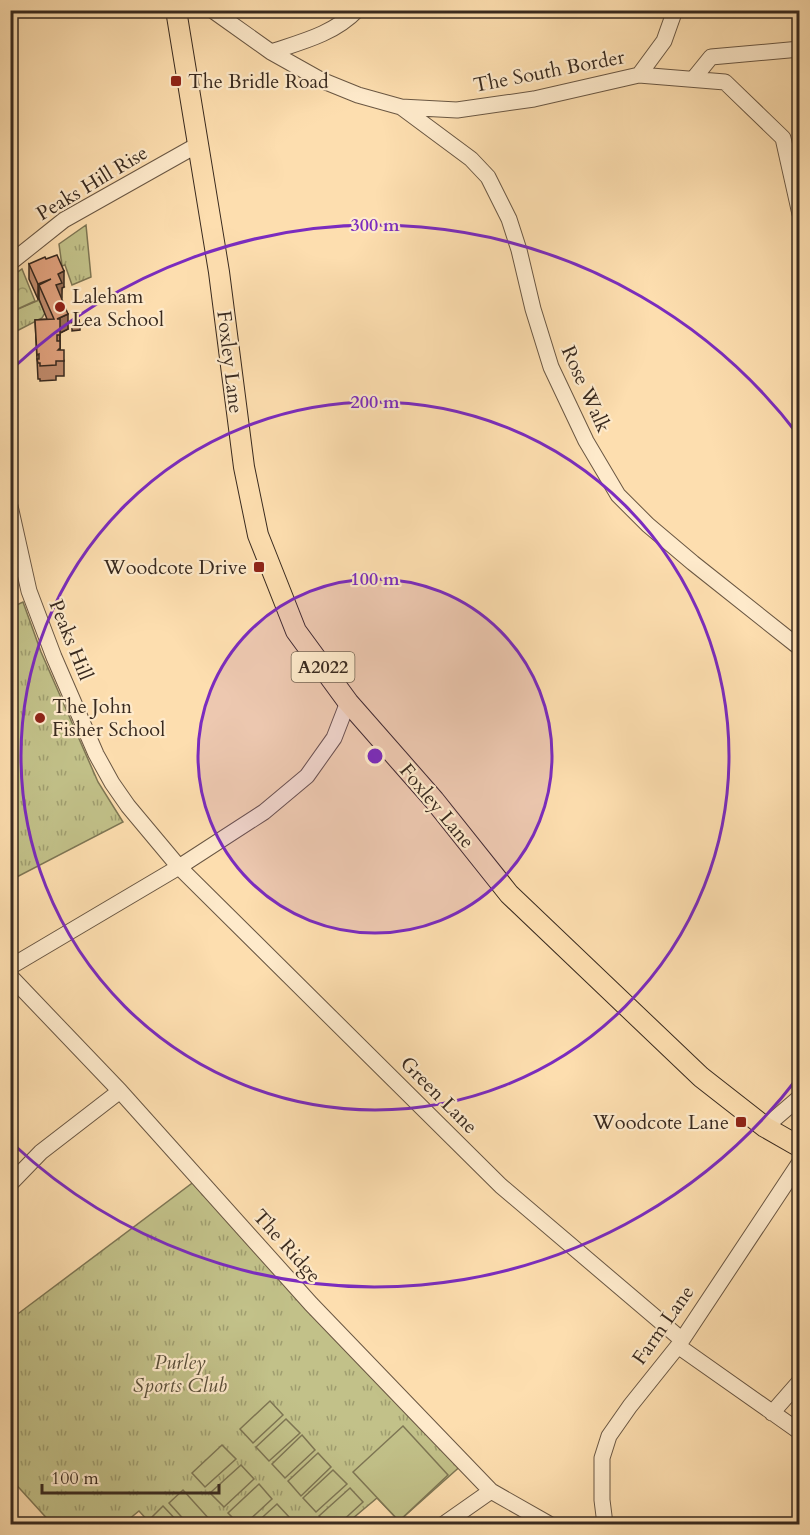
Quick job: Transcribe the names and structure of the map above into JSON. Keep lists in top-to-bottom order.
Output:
{
  "streets": {
    "main road": ["Foxley Lane", "A2022"],
    "street": [
      "The South Border",
      "Peaks Hill Rise",
      "Rose Walk",
      "Peaks Hill",
      "Green Lane",
      "The Ridge",
      "Farm Lane"
    ]
  },
  "crossings": [
    ["The South Border", "Rose Walk"],
    ["Peaks Hill Rise", "Foxley Lane"],
    ["Peaks Hill", "Green Lane"],
    ["Green Lane", "Farm Lane"]
  ],
  "parks": ["Purley Sports Club"],
  "places": {
    "transit": ["The Bridle Road", "Woodcote Drive", "Woodcote Lane"],
    "other": ["Laleham Lea School", "The John Fisher School"]
  },
  "scale_bar": "100 m",
  "rings": ["300 m", "200 m", "100 m"]
}
